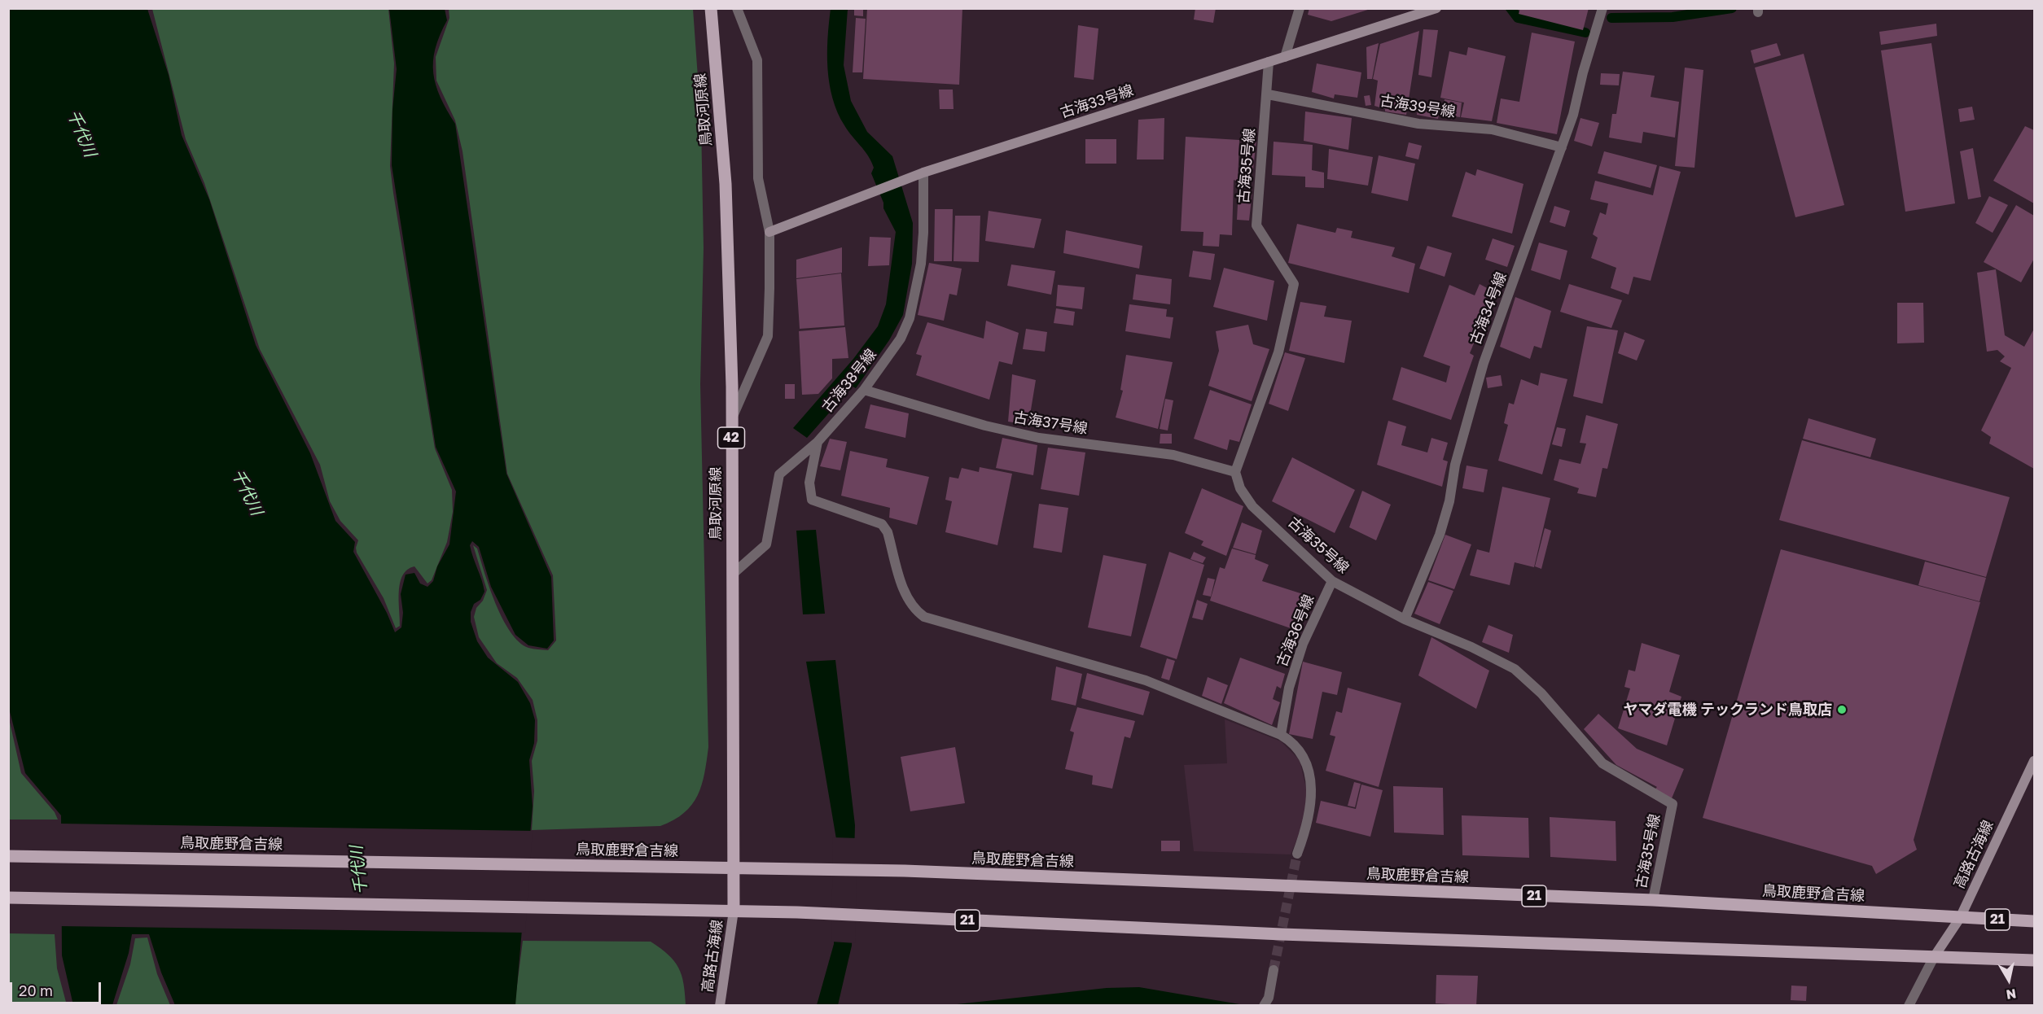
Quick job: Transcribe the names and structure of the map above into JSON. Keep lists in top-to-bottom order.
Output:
{
  "streets": {
    "main road": [
      "鳥取河原線",
      "42",
      "鳥取鹿野倉吉線",
      "21"
    ],
    "street": [
      "古海33号線",
      "古海39号線",
      "古海35号線",
      "古海34号線",
      "古海38号線",
      "古海37号線",
      "古海36号線",
      "高路古海線"
    ]
  },
  "crossings": [
    ["古海33号線", "古海35号線"],
    ["古海33号線", "古海38号線"],
    ["古海39号線", "古海35号線"],
    ["古海39号線", "古海34号線"],
    ["鳥取河原線", "古海38号線"],
    ["鳥取河原線", "鳥取鹿野倉吉線"],
    ["鳥取河原線", "高路古海線"],
    ["鳥取河原線", "21"],
    ["古海35号線", "古海34号線"],
    ["古海35号線", "古海37号線"],
    ["古海35号線", "古海36号線"],
    ["古海35号線", "鳥取鹿野倉吉線"],
    ["古海38号線", "古海37号線"],
    ["鳥取鹿野倉吉線", "高路古海線"],
    ["高路古海線", "21"]
  ],
  "water": ["千代川"],
  "places": ["ヤマダ電機 テックランド鳥取店"],
  "scale_bar": "20 m",
  "north": "bottom"
}
